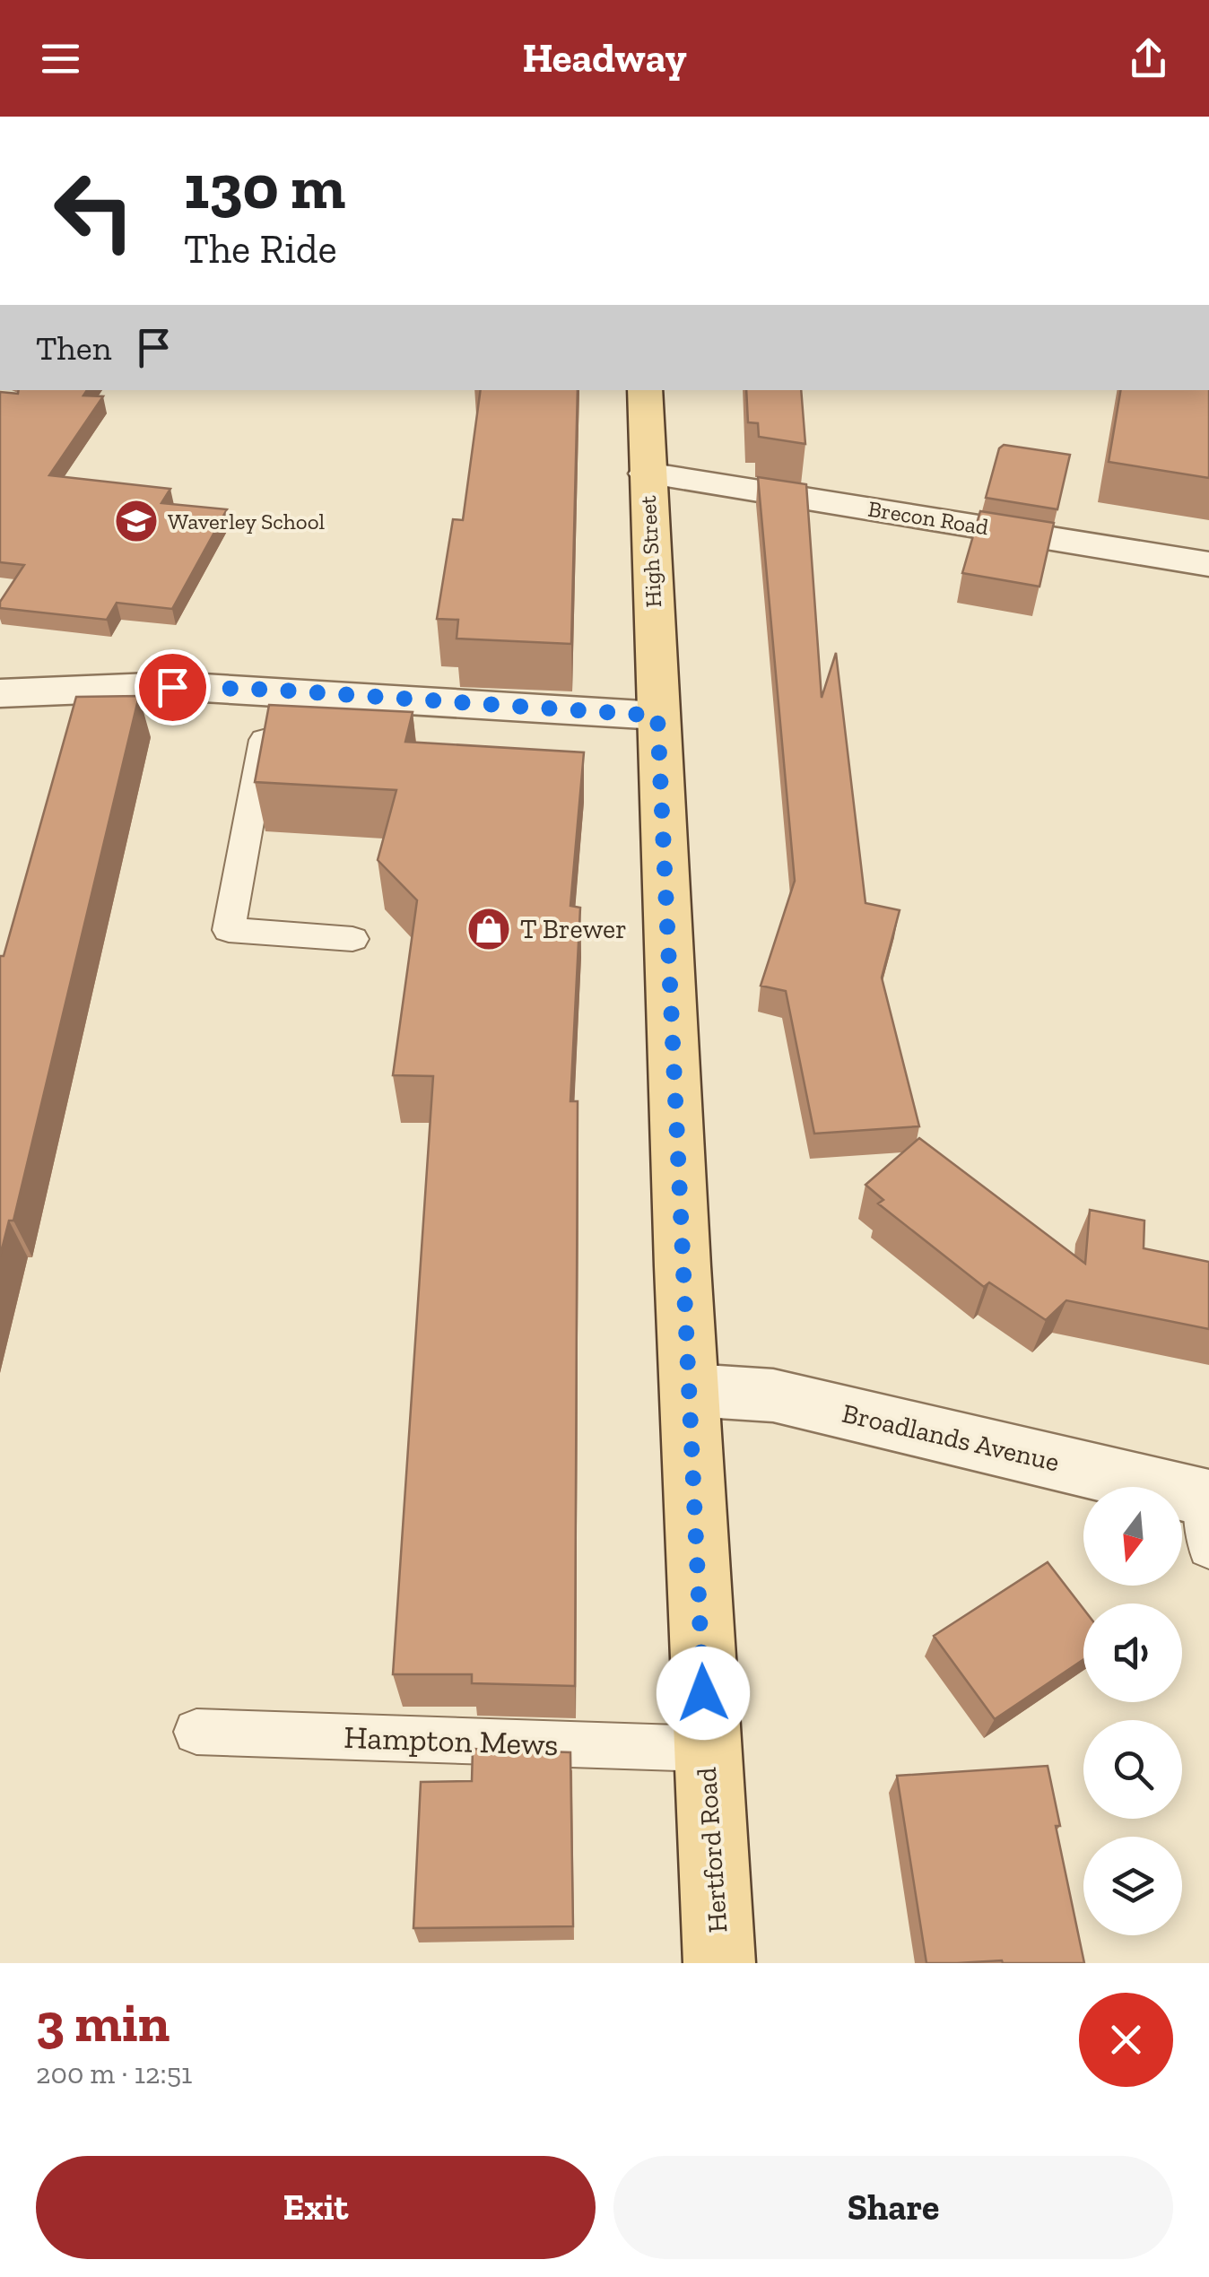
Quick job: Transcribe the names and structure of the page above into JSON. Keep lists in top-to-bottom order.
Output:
{
  "streets": {
    "main road": ["High Street", "Hertford Road"],
    "street": ["Brecon Road", "Broadlands Avenue"],
    "lane": ["Hampton Mews"]
  },
  "crossings": [
    ["Brecon Road", "High Street"],
    ["High Street", "Hertford Road"],
    ["Broadlands Avenue", "Hertford Road"],
    ["Hampton Mews", "Hertford Road"]
  ],
  "places": {
    "school or university": ["Waverley School"],
    "shop": ["T Brewer"]
  },
  "north": "bottom",
  "page": {
    "header": "Headway",
    "turn": ["130 m", "The Ride"],
    "then": "Then",
    "heading": ["3 min", "200 m · 12:51"],
    "buttons": ["Exit", "Share"]
  }
}
